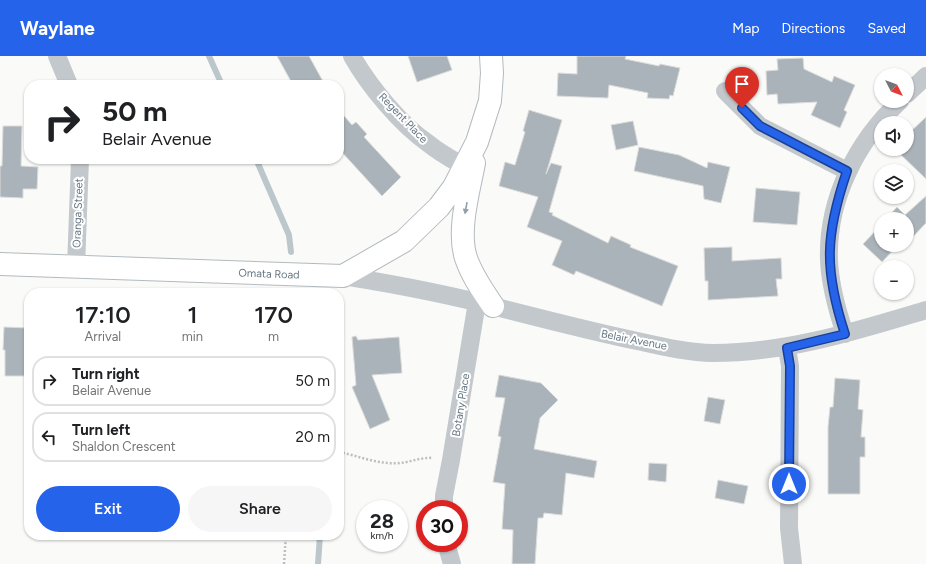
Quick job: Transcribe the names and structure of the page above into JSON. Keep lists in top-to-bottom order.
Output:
{
  "streets": {
    "main road": ["Omata Road"],
    "street": [
      "Regent Place",
      "Oranga Street",
      "Belair Avenue",
      "Botany Place"
    ]
  },
  "crossings": [
    ["Oranga Street", "Omata Road"],
    ["Omata Road", "Belair Avenue"],
    ["Belair Avenue", "Botany Place"]
  ],
  "north": "bottom right",
  "page": {
    "header": "Waylane",
    "nav": ["Map", "Directions", "Saved"],
    "map_buttons": ["+", "−"],
    "turn": ["50 m", "Belair Avenue"],
    "eta": [
      "17:10",
      "Arrival",
      "1",
      "min",
      "170",
      "m"
    ],
    "list": [
      {
        "name": "Turn right",
        "note": "Belair Avenue",
        "value": "50 m"
      },
      {
        "name": "Turn left",
        "note": "Shaldon Crescent",
        "value": "20 m"
      }
    ],
    "buttons": ["Exit", "Share"],
    "speed": "28 km/h",
    "limit": "30"
  }
}
